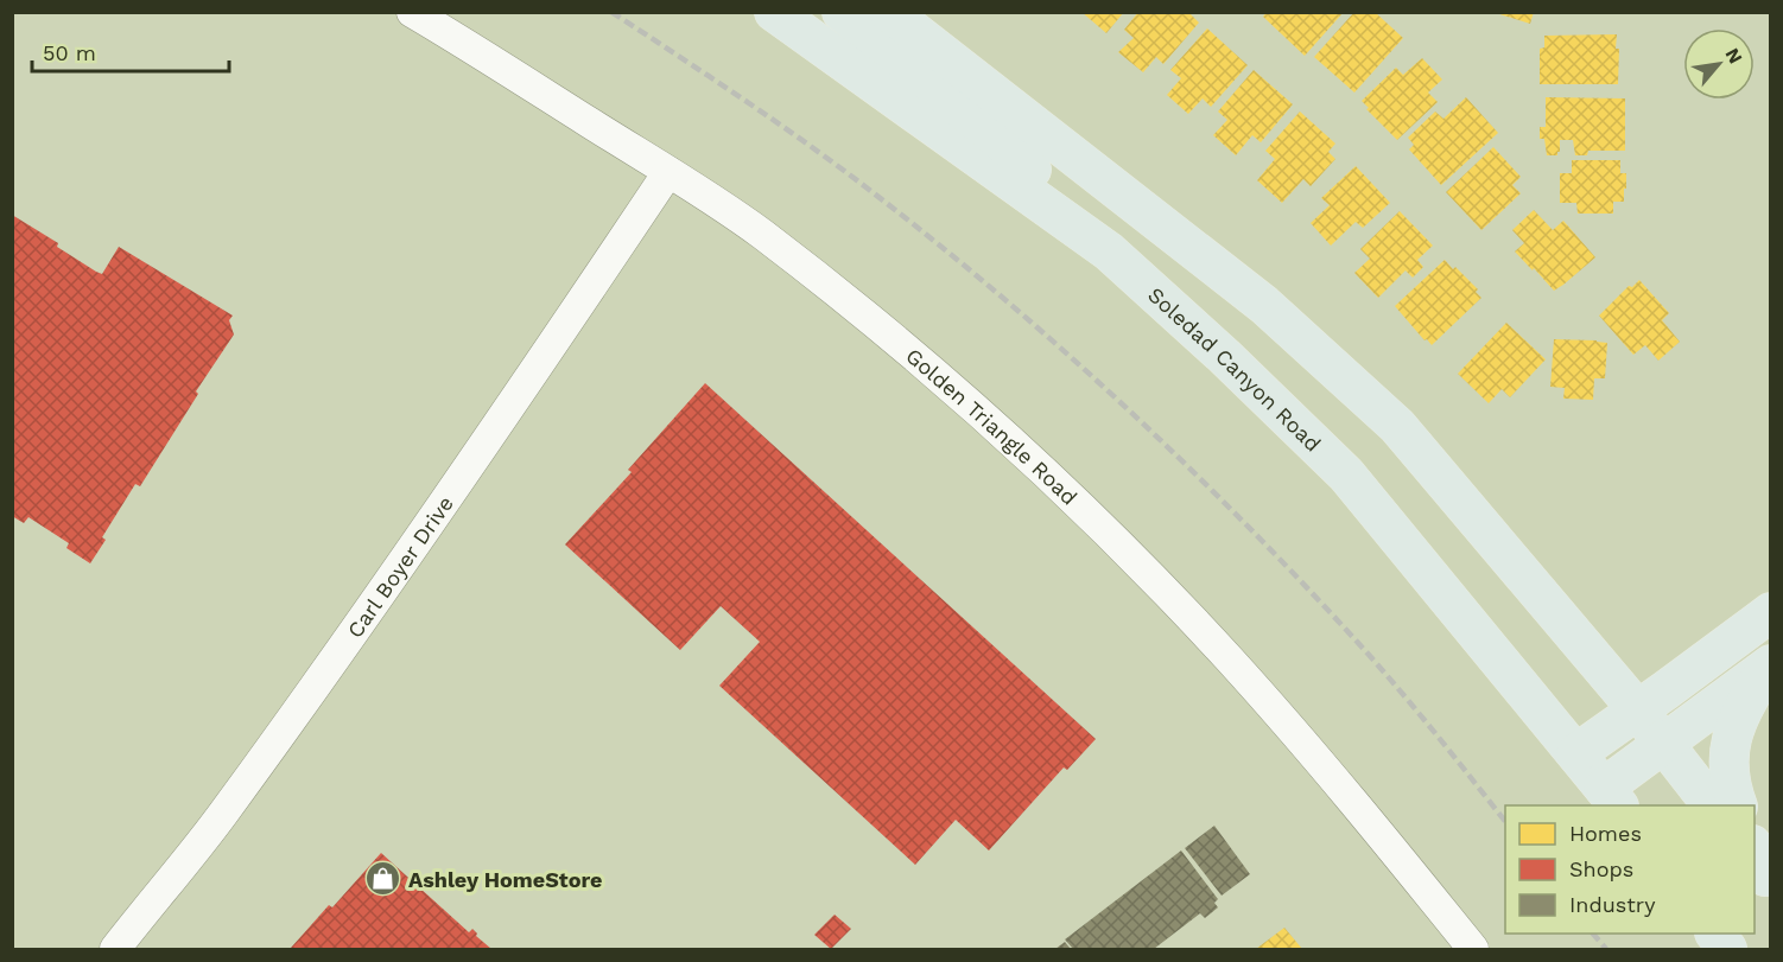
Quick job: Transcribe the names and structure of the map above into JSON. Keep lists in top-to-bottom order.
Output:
{
  "streets": {
    "main road": ["Soledad Canyon Road"],
    "street": ["Golden Triangle Road", "Carl Boyer Drive"]
  },
  "crossings": [
    ["Golden Triangle Road", "Carl Boyer Drive"]
  ],
  "places": {
    "shop": ["Ashley HomeStore"]
  },
  "legend": ["Homes", "Shops", "Industry"],
  "scale_bar": "50 m",
  "north": "top right"
}
